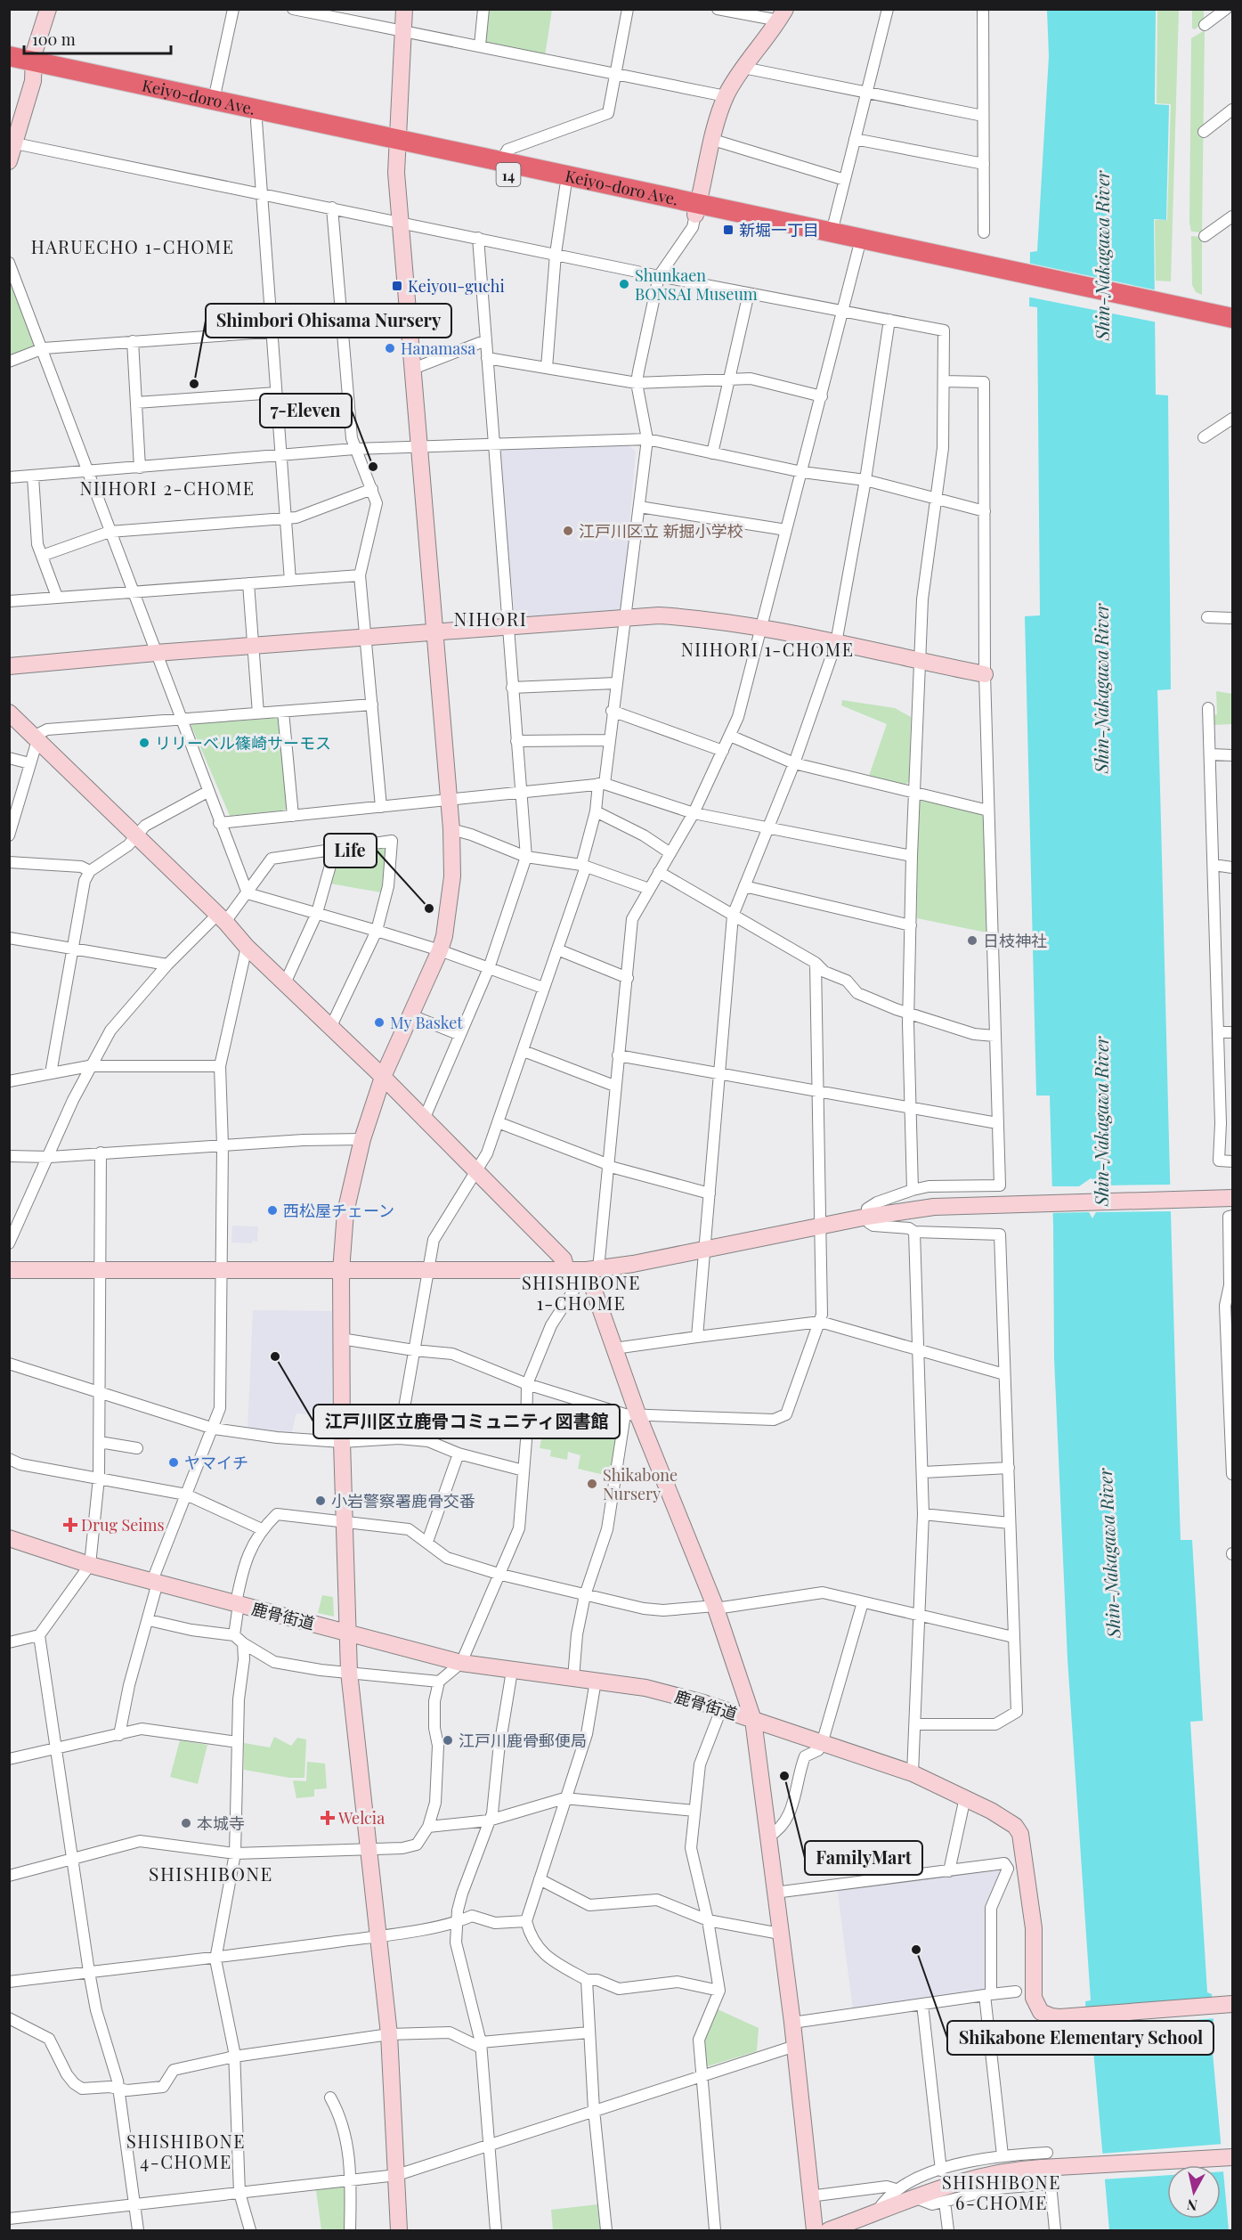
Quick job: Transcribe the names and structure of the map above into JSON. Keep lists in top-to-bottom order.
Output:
{
  "streets": {
    "highway": ["Keiyo-doro Ave.", "14"],
    "street": ["鹿骨街道"]
  },
  "districts": [
    "HARUECHO 1-CHOME",
    "NIIHORI 2-CHOME",
    "NIHORI",
    "NIIHORI 1-CHOME",
    "SHISHIBONE 1-CHOME",
    "SHISHIBONE",
    "SHISHIBONE 4-CHOME",
    "SHISHIBONE 6-CHOME"
  ],
  "water": ["Shin-Nakagawa River"],
  "places": {
    "transit": ["新堀一丁目", "Keiyou-guchi"],
    "other": [
      "Shunkaen BONSAI Museum",
      "Hanamasa",
      "Shimbori Ohisama Nursery",
      "7-Eleven",
      "江戸川区立 新掘小学校",
      "リリーベル篠崎サーモス",
      "Life",
      "日枝神社",
      "My Basket",
      "西松屋チェーン",
      "江戸川区立鹿骨コミュニティ図書館",
      "ヤマイチ",
      "Shikabone Nursery",
      "小岩警察署鹿骨交番",
      "江戸川鹿骨郵便局",
      "FamilyMart",
      "本城寺",
      "Shikabone Elementary School"
    ],
    "health": ["Drug Seims", "Welcia"]
  },
  "scale_bar": "100 m",
  "north": "bottom"
}
